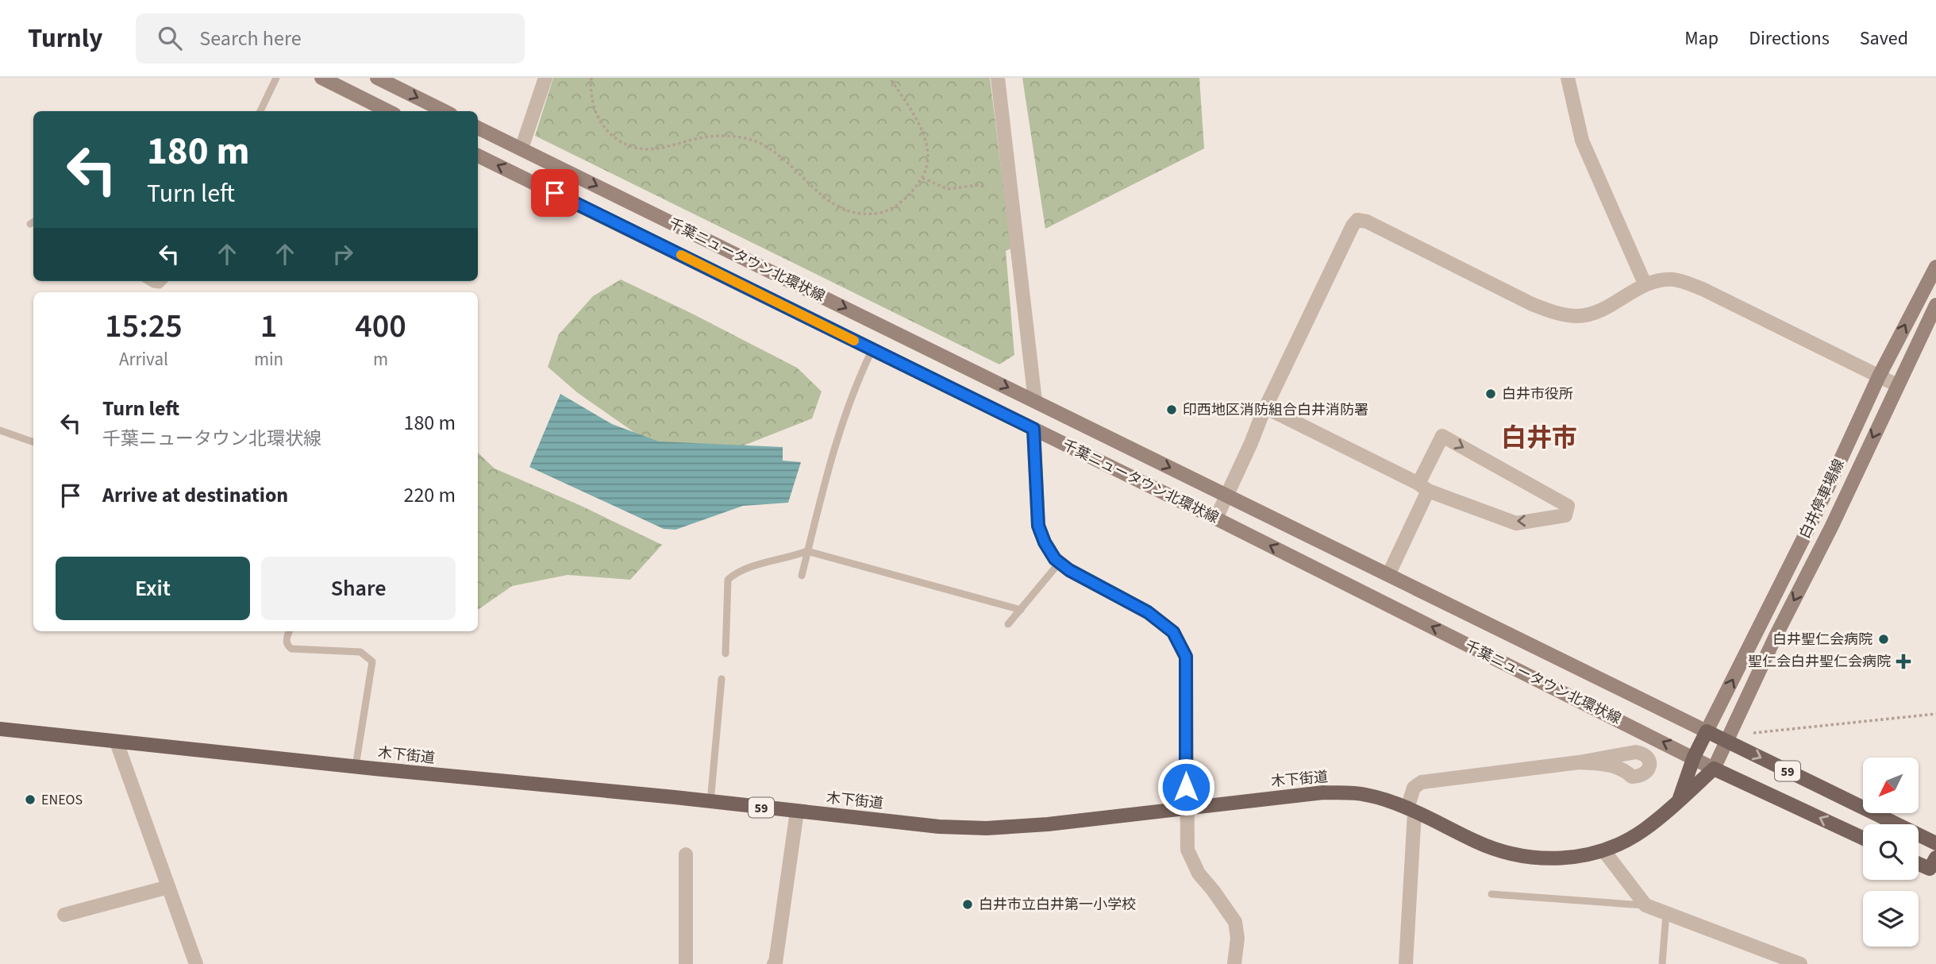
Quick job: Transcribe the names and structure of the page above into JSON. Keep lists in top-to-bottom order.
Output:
{
  "streets": {
    "main road": [
      "千葉ニュータウン北環状線",
      "白井停車場線",
      "木下街道",
      "59"
    ]
  },
  "crossings": [
    ["千葉ニュータウン北環状線", "白井停車場線"],
    ["千葉ニュータウン北環状線", "木下街道"],
    ["千葉ニュータウン北環状線", "59"],
    ["白井停車場線", "木下街道"],
    ["白井停車場線", "59"],
    ["木下街道", "59"]
  ],
  "districts": ["白井市"],
  "places": {
    "other": [
      "白井市役所",
      "印西地区消防組合白井消防署",
      "白井聖仁会病院",
      "ENEOS",
      "白井市立白井第一小学校"
    ],
    "health": ["聖仁会白井聖仁会病院"]
  },
  "north": "bottom left",
  "page": {
    "header": "Turnly",
    "search": "Search here",
    "nav": ["Map", "Directions", "Saved"],
    "turn": ["180 m", "Turn left"],
    "eta": [
      "15:25",
      "Arrival",
      "1",
      "min",
      "400",
      "m"
    ],
    "list": [
      {
        "name": "Turn left",
        "note": "千葉ニュータウン北環状線",
        "value": "180 m"
      },
      {
        "name": "Arrive at destination",
        "value": "220 m"
      }
    ],
    "buttons": ["Exit", "Share"]
  }
}
